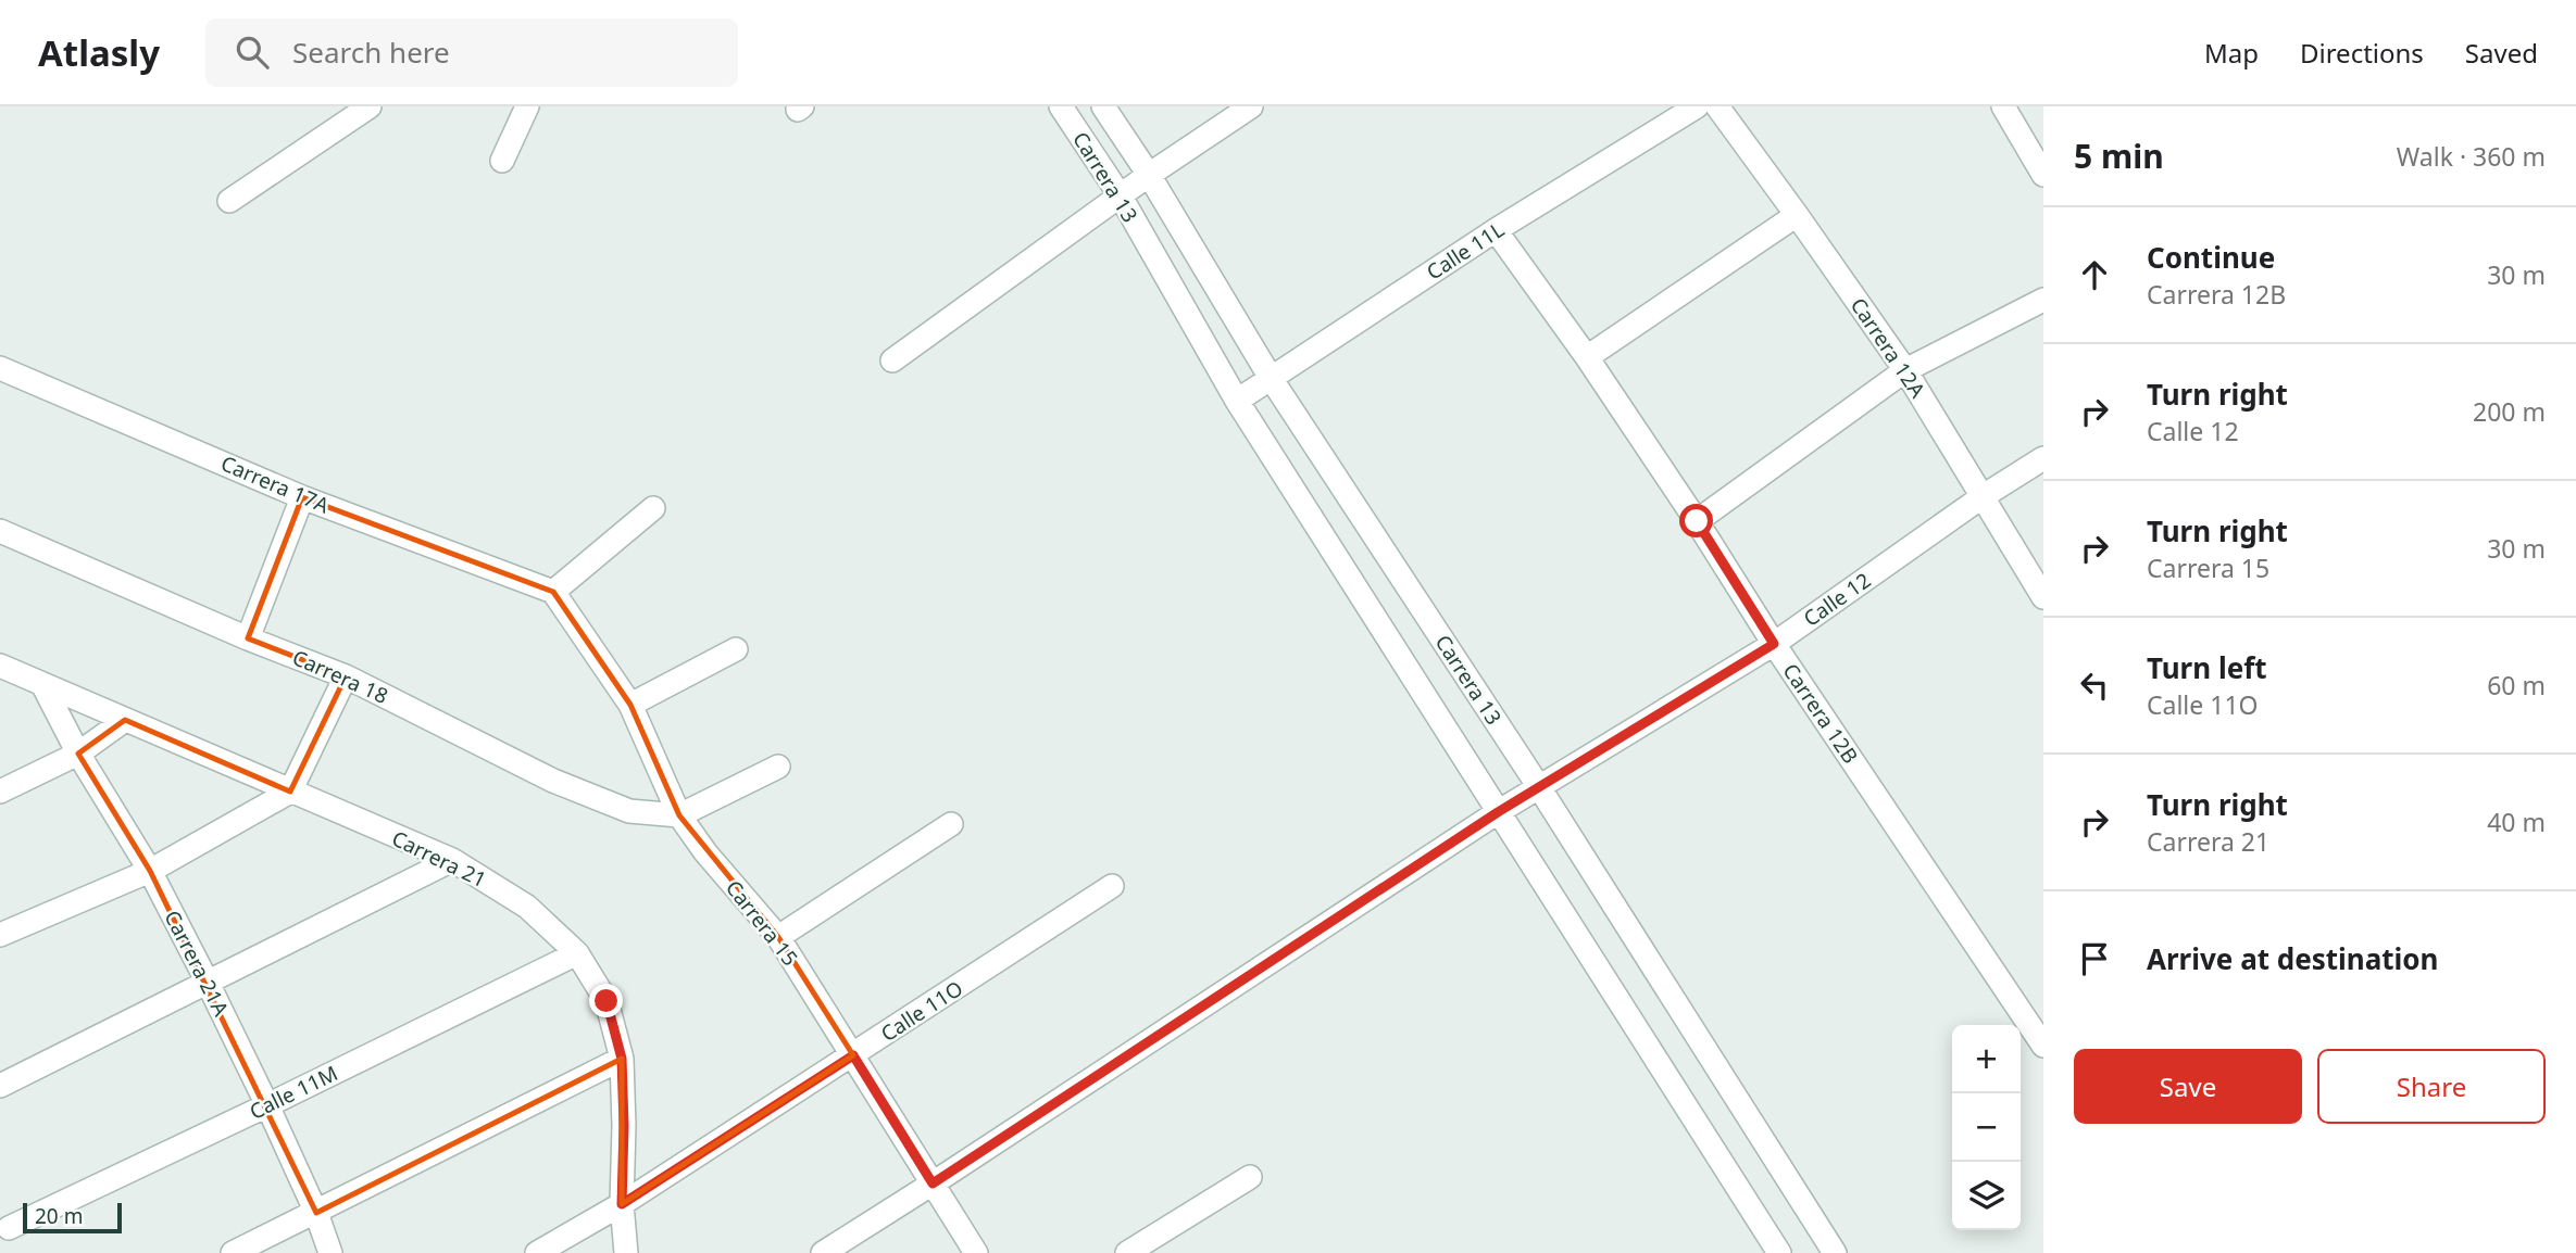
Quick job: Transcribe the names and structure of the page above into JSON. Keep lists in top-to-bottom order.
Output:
{
  "streets": {
    "street": [
      "Carrera 13",
      "Calle 11L",
      "Carrera 12A",
      "Carrera 17A",
      "Calle 12",
      "Carrera 18",
      "Carrera 12B",
      "Carrera 21",
      "Carrera 15",
      "Carrera 21A",
      "Calle 11O",
      "Calle 11M"
    ]
  },
  "crossings": [
    ["Carrera 13", "Calle 11L"],
    ["Carrera 13", "Calle 12"],
    ["Calle 11L", "Carrera 12B"],
    ["Carrera 12A", "Calle 12"],
    ["Carrera 17A", "Carrera 15"],
    ["Calle 12", "Carrera 12B"],
    ["Calle 12", "Carrera 15"],
    ["Carrera 18", "Carrera 15"],
    ["Carrera 21", "Carrera 21A"],
    ["Carrera 21", "Calle 11O"],
    ["Carrera 21", "Calle 11M"],
    ["Carrera 15", "Calle 11O"],
    ["Carrera 21A", "Calle 11M"]
  ],
  "scale_bar": "20 m",
  "page": {
    "header": "Atlasly",
    "search": "Search here",
    "nav": ["Map", "Directions", "Saved"],
    "heading": ["5 min", "Walk · 360 m"],
    "list": [
      ["Continue", "Carrera 12B", "30 m"],
      ["Turn right", "Calle 12", "200 m"],
      ["Turn right", "Carrera 15", "30 m"],
      ["Turn left", "Calle 11O", "60 m"],
      ["Turn right", "Carrera 21", "40 m"],
      "Arrive at destination"
    ],
    "map_buttons": ["+", "−"],
    "buttons": ["Save", "Share"],
    "scale": "20 m"
  }
}
